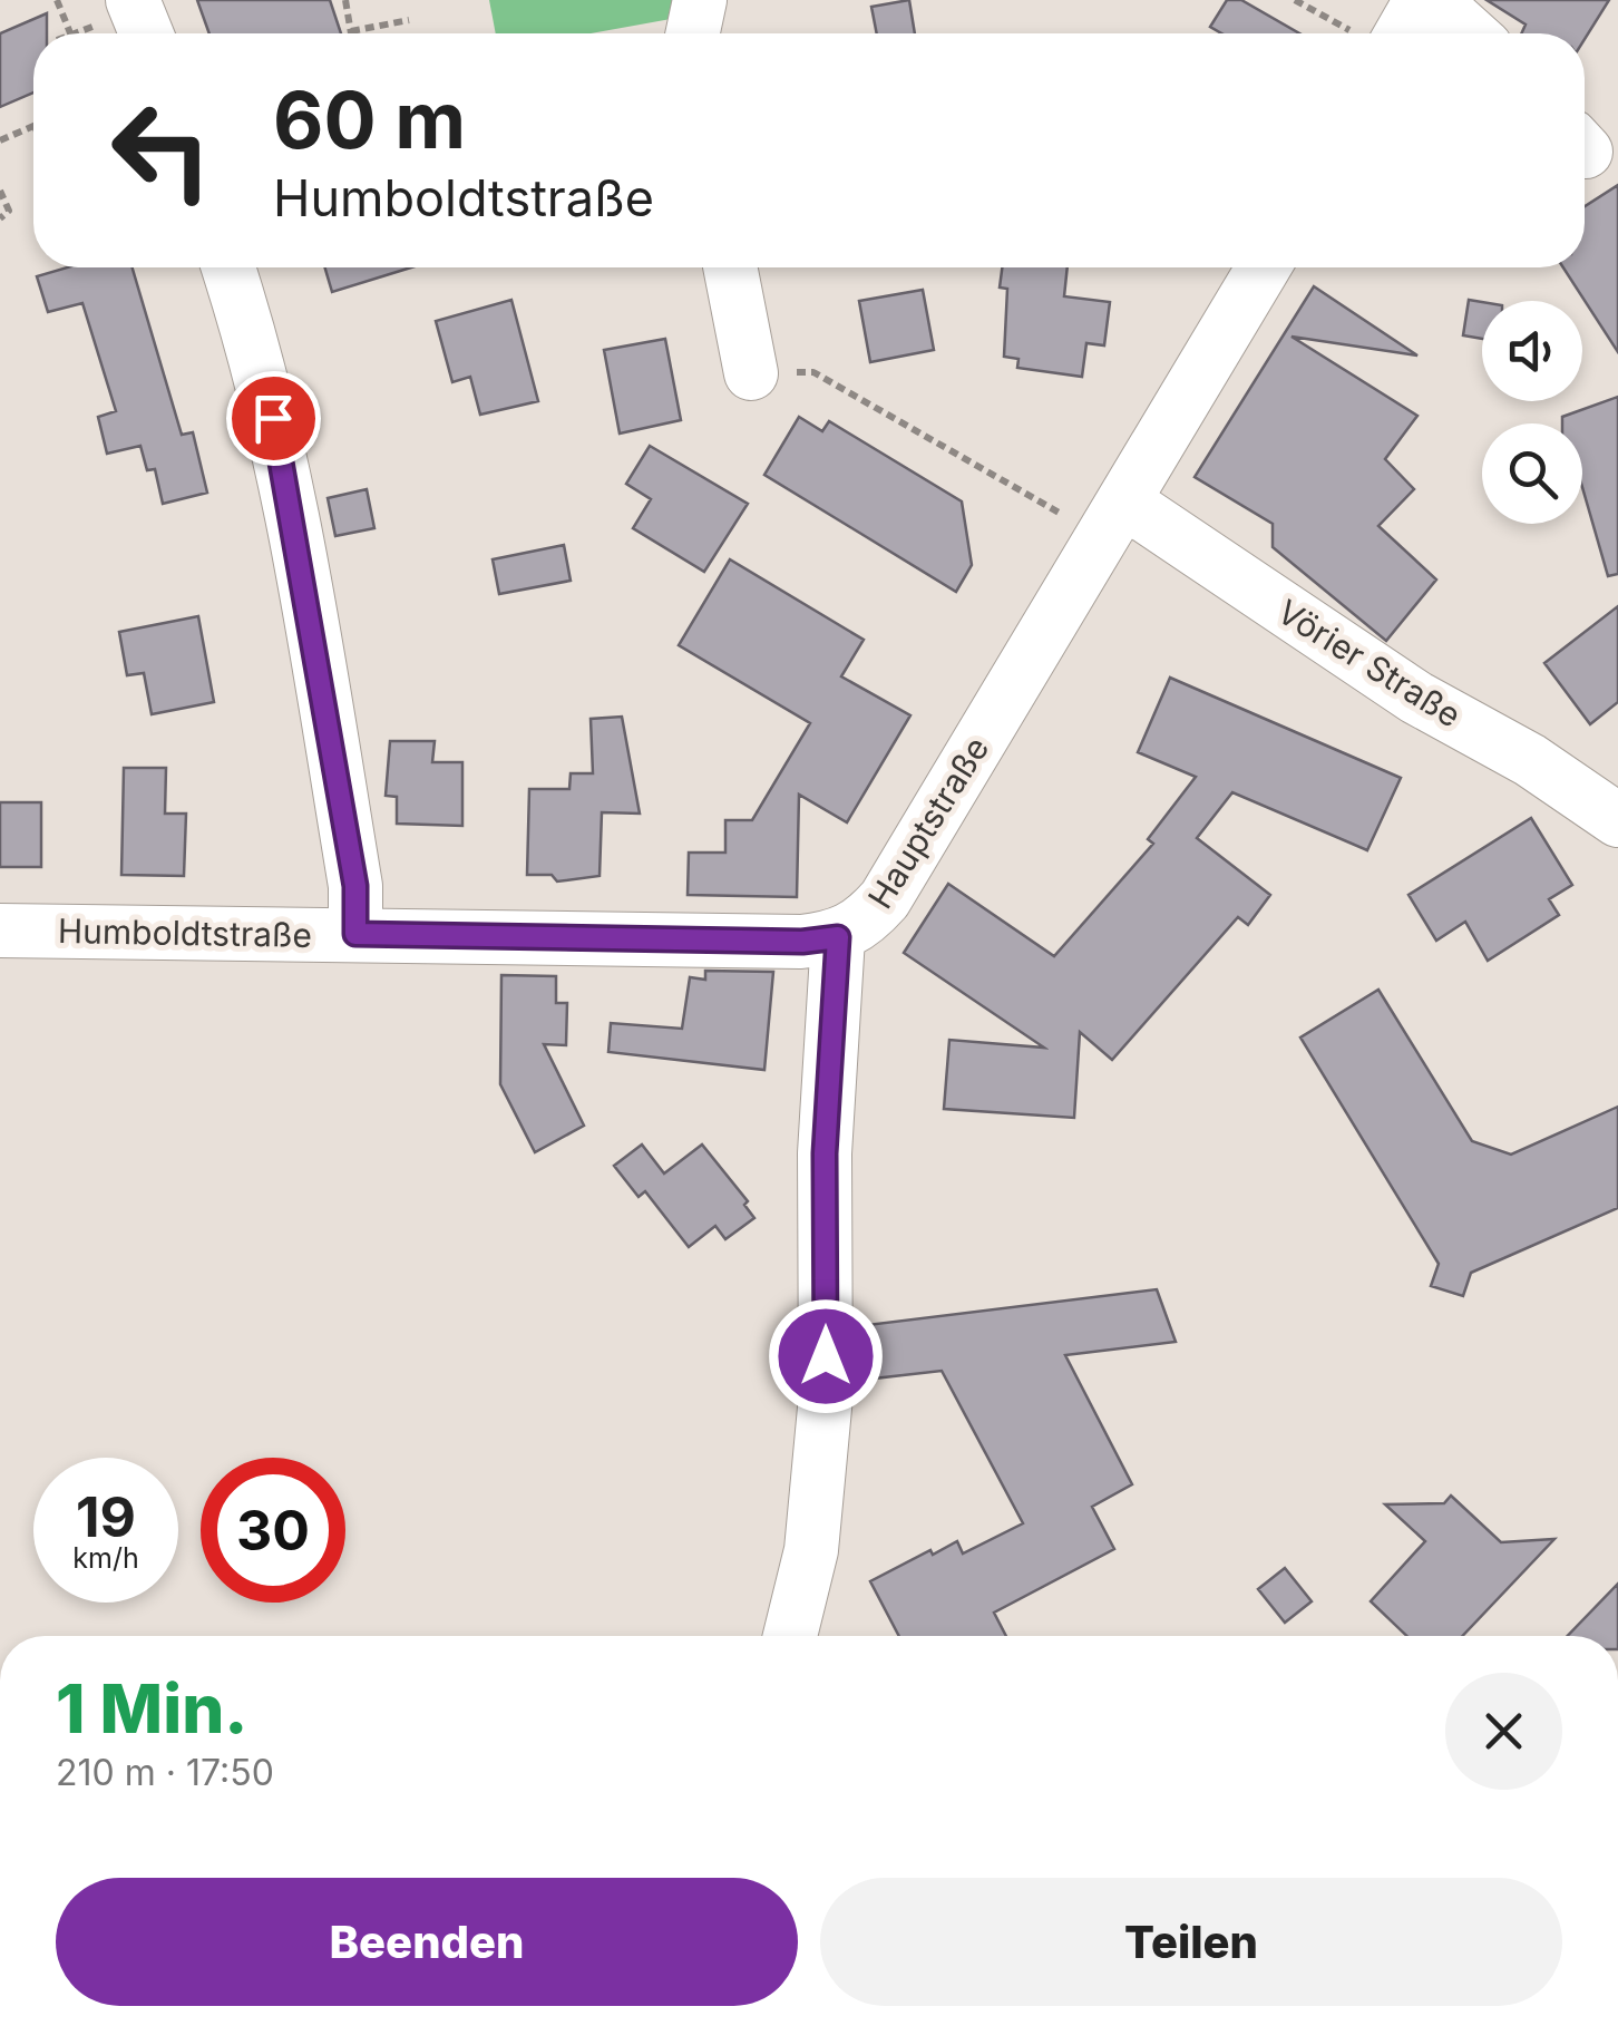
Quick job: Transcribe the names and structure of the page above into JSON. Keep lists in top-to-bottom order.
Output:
{
  "streets": {
    "street": ["Vörier Straße", "Hauptstraße", "Humboldtstraße"]
  },
  "crossings": [
    ["Vörier Straße", "Hauptstraße"],
    ["Hauptstraße", "Humboldtstraße"]
  ],
  "page": {
    "turn": ["60 m", "Humboldtstraße"],
    "speed": "19 km/h",
    "limit": "30",
    "heading": ["1 Min.", "210 m · 17:50"],
    "buttons": ["Beenden", "Teilen"]
  }
}
